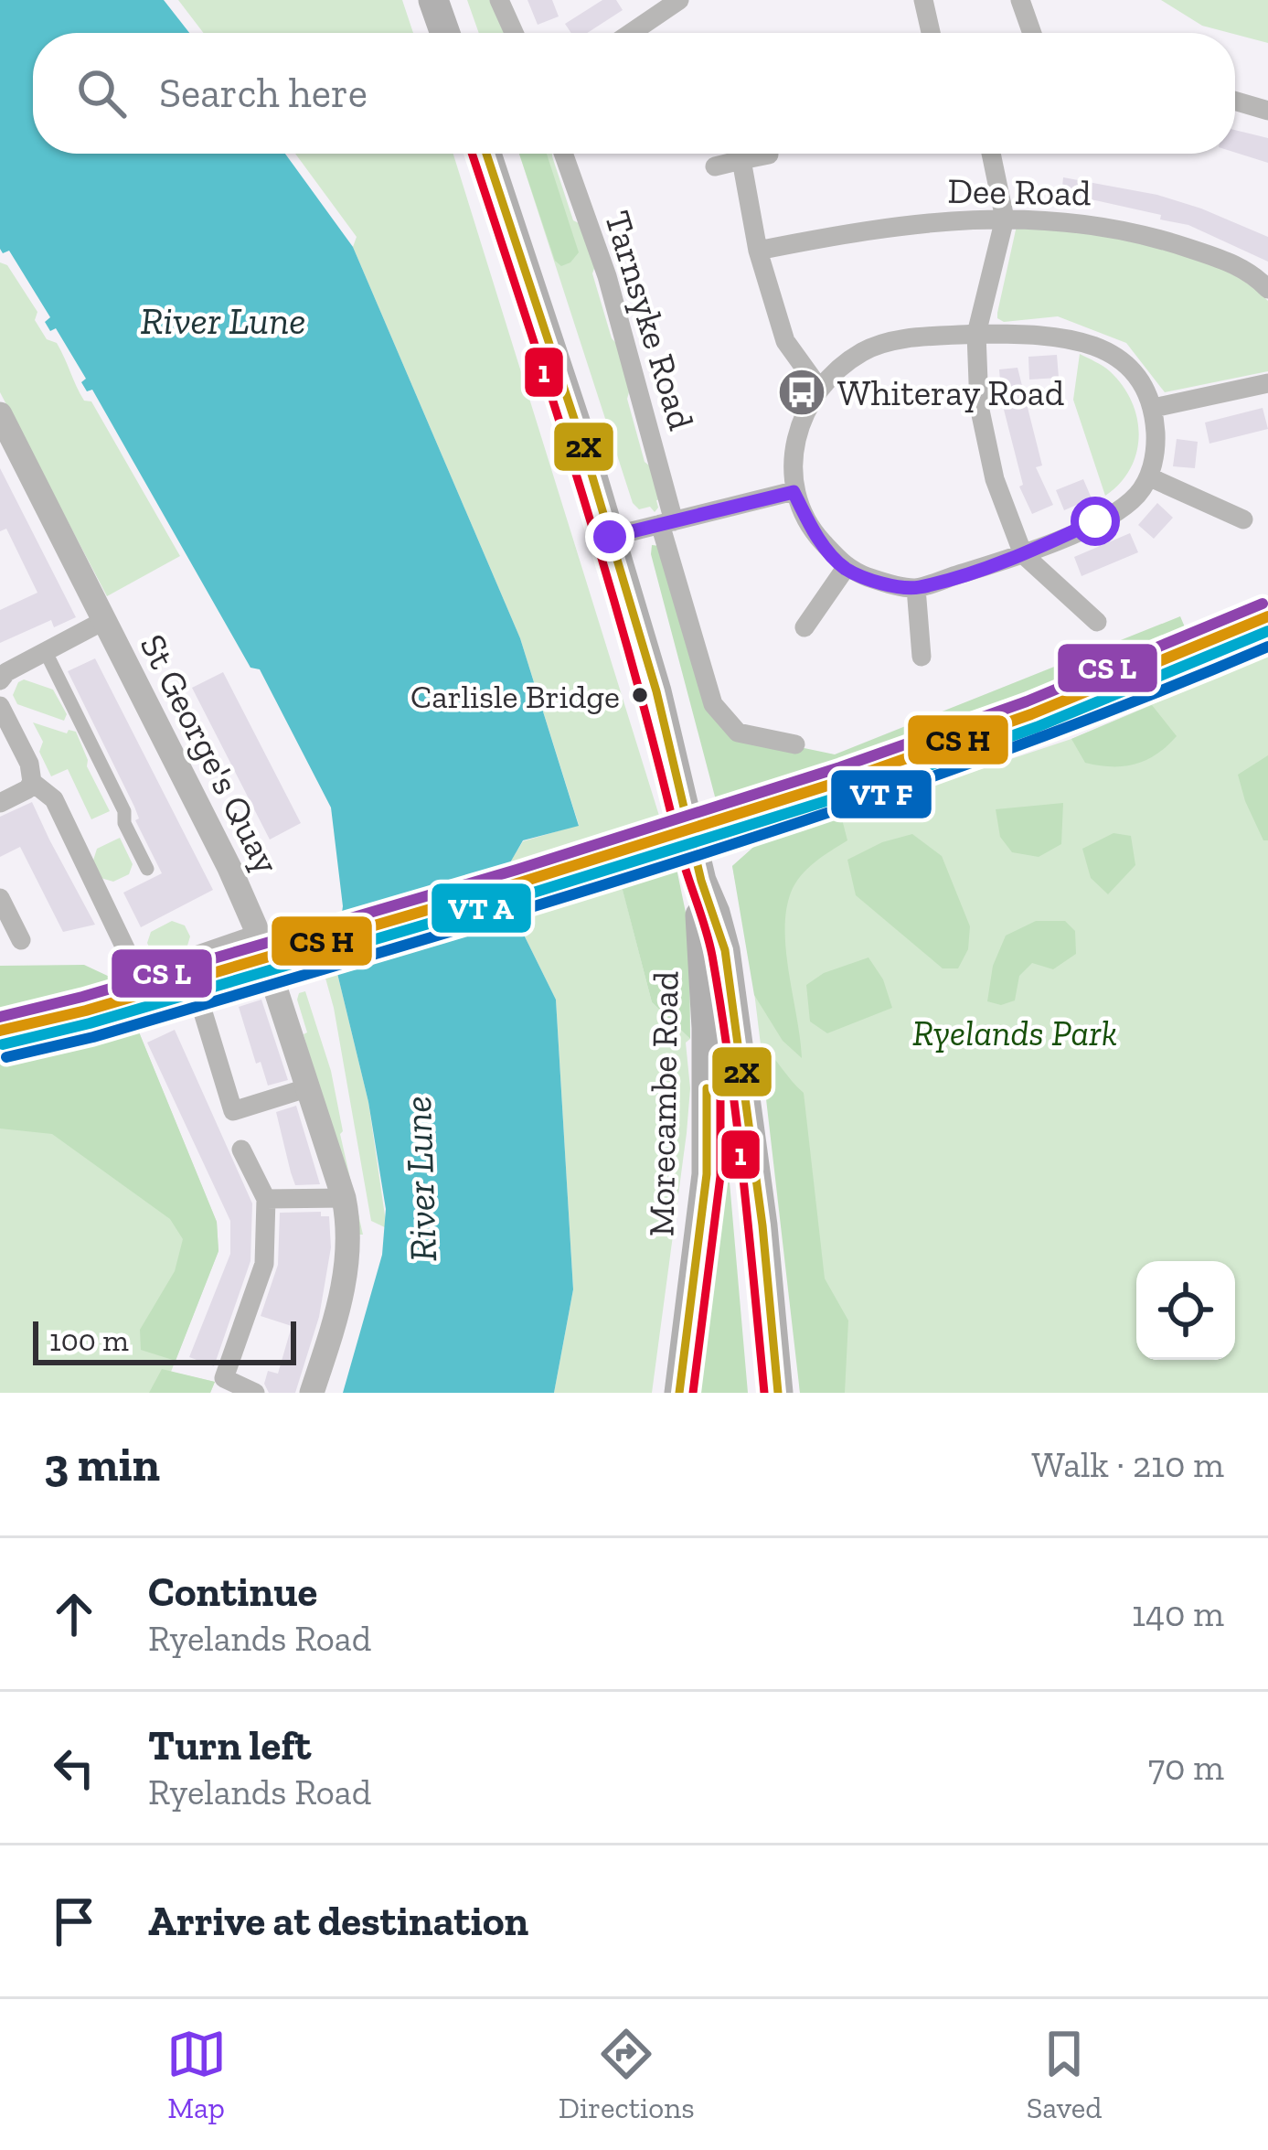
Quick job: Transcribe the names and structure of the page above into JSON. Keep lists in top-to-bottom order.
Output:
{
  "streets": {
    "main road": ["Morecambe Road"],
    "street": ["Dee Road", "Tarnsyke Road", "St George's Quay"]
  },
  "water": ["River Lune"],
  "parks": ["Ryelands Park"],
  "places": {
    "bus stop": ["Whiteray Road"],
    "other": ["Carlisle Bridge"]
  },
  "lines": ["transit line 2X", "transit line 1"],
  "scale_bar": "100 m",
  "page": {
    "search": "Search here",
    "scale": "100 m",
    "heading": ["3 min", "Walk · 210 m"],
    "list": [
      ["Continue", "Ryelands Road", "140 m"],
      ["Turn left", "Ryelands Road", "70 m"],
      "Arrive at destination"
    ],
    "nav": ["Map", "Directions", "Saved"]
  }
}
